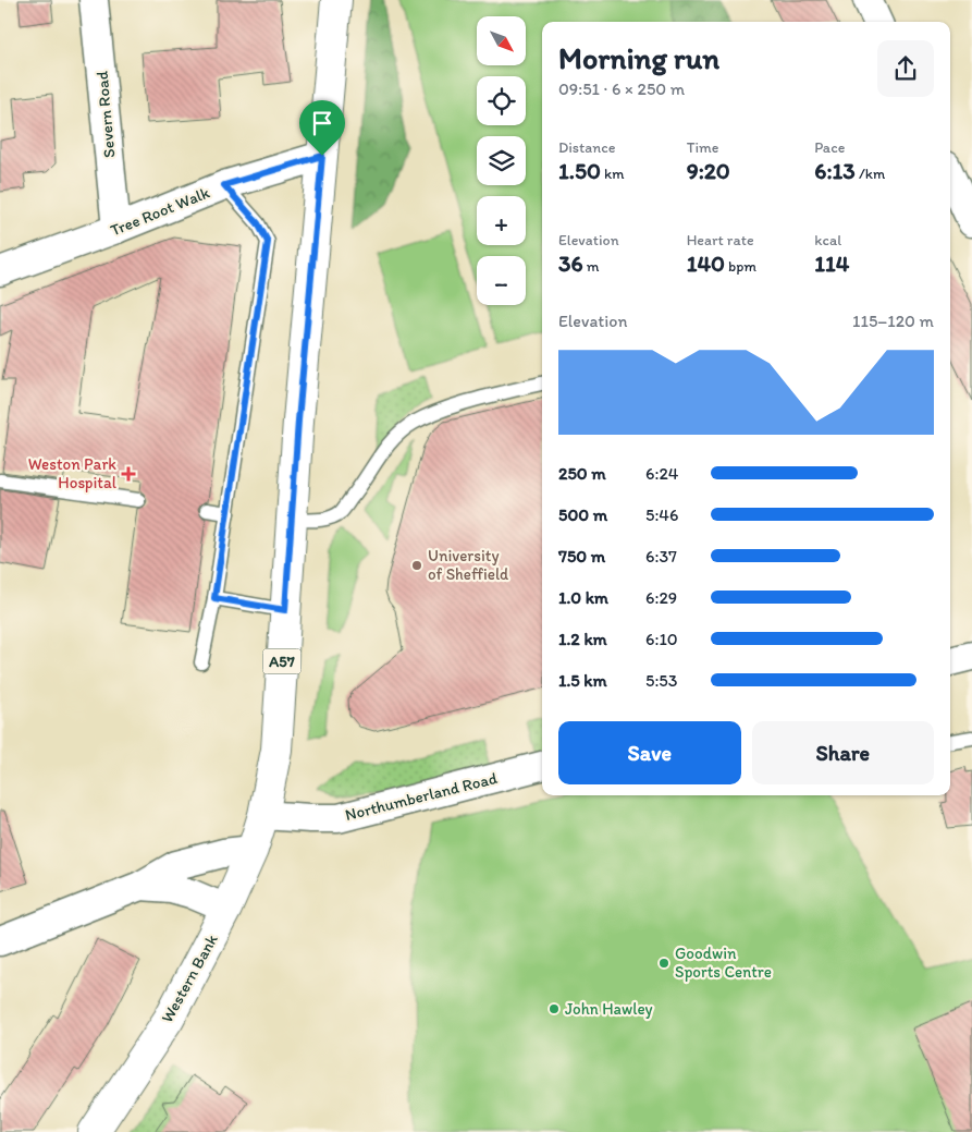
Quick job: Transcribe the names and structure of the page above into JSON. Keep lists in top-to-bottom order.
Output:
{
  "streets": {
    "main road": ["A57", "Western Bank"],
    "street": ["Severn Road", "Tree Root Walk", "Northumberland Road"]
  },
  "crossings": [
    ["Severn Road", "Tree Root Walk"],
    ["Tree Root Walk", "A57"],
    ["A57", "Northumberland Road"],
    ["A57", "Western Bank"],
    ["Northumberland Road", "Western Bank"]
  ],
  "places": {
    "health": ["Weston Park Hospital"],
    "other": ["University of Sheffield", "Goodwin Sports Centre", "John Hawley"]
  },
  "north": "bottom right",
  "page": {
    "map_buttons": ["+", "−"],
    "heading": ["Morning run", "09:51 · 6 × 250 m"],
    "stats": [
      ["Distance", "1.50 km"],
      ["Time", "9:20"],
      ["Pace", "6:13 /km"],
      ["Elevation", "36 m"],
      ["Heart rate", "140 bpm"],
      ["kcal", "114"]
    ],
    "chart": ["Elevation", "115–120 m"],
    "list": [
      {
        "name": "250 m",
        "note": "6:24"
      },
      {
        "name": "500 m",
        "note": "5:46"
      },
      {
        "name": "750 m",
        "note": "6:37"
      },
      {
        "name": "1.0 km",
        "note": "6:29"
      },
      {
        "name": "1.2 km",
        "note": "6:10"
      },
      {
        "name": "1.5 km",
        "note": "5:53"
      }
    ],
    "buttons": ["Save", "Share"]
  }
}
